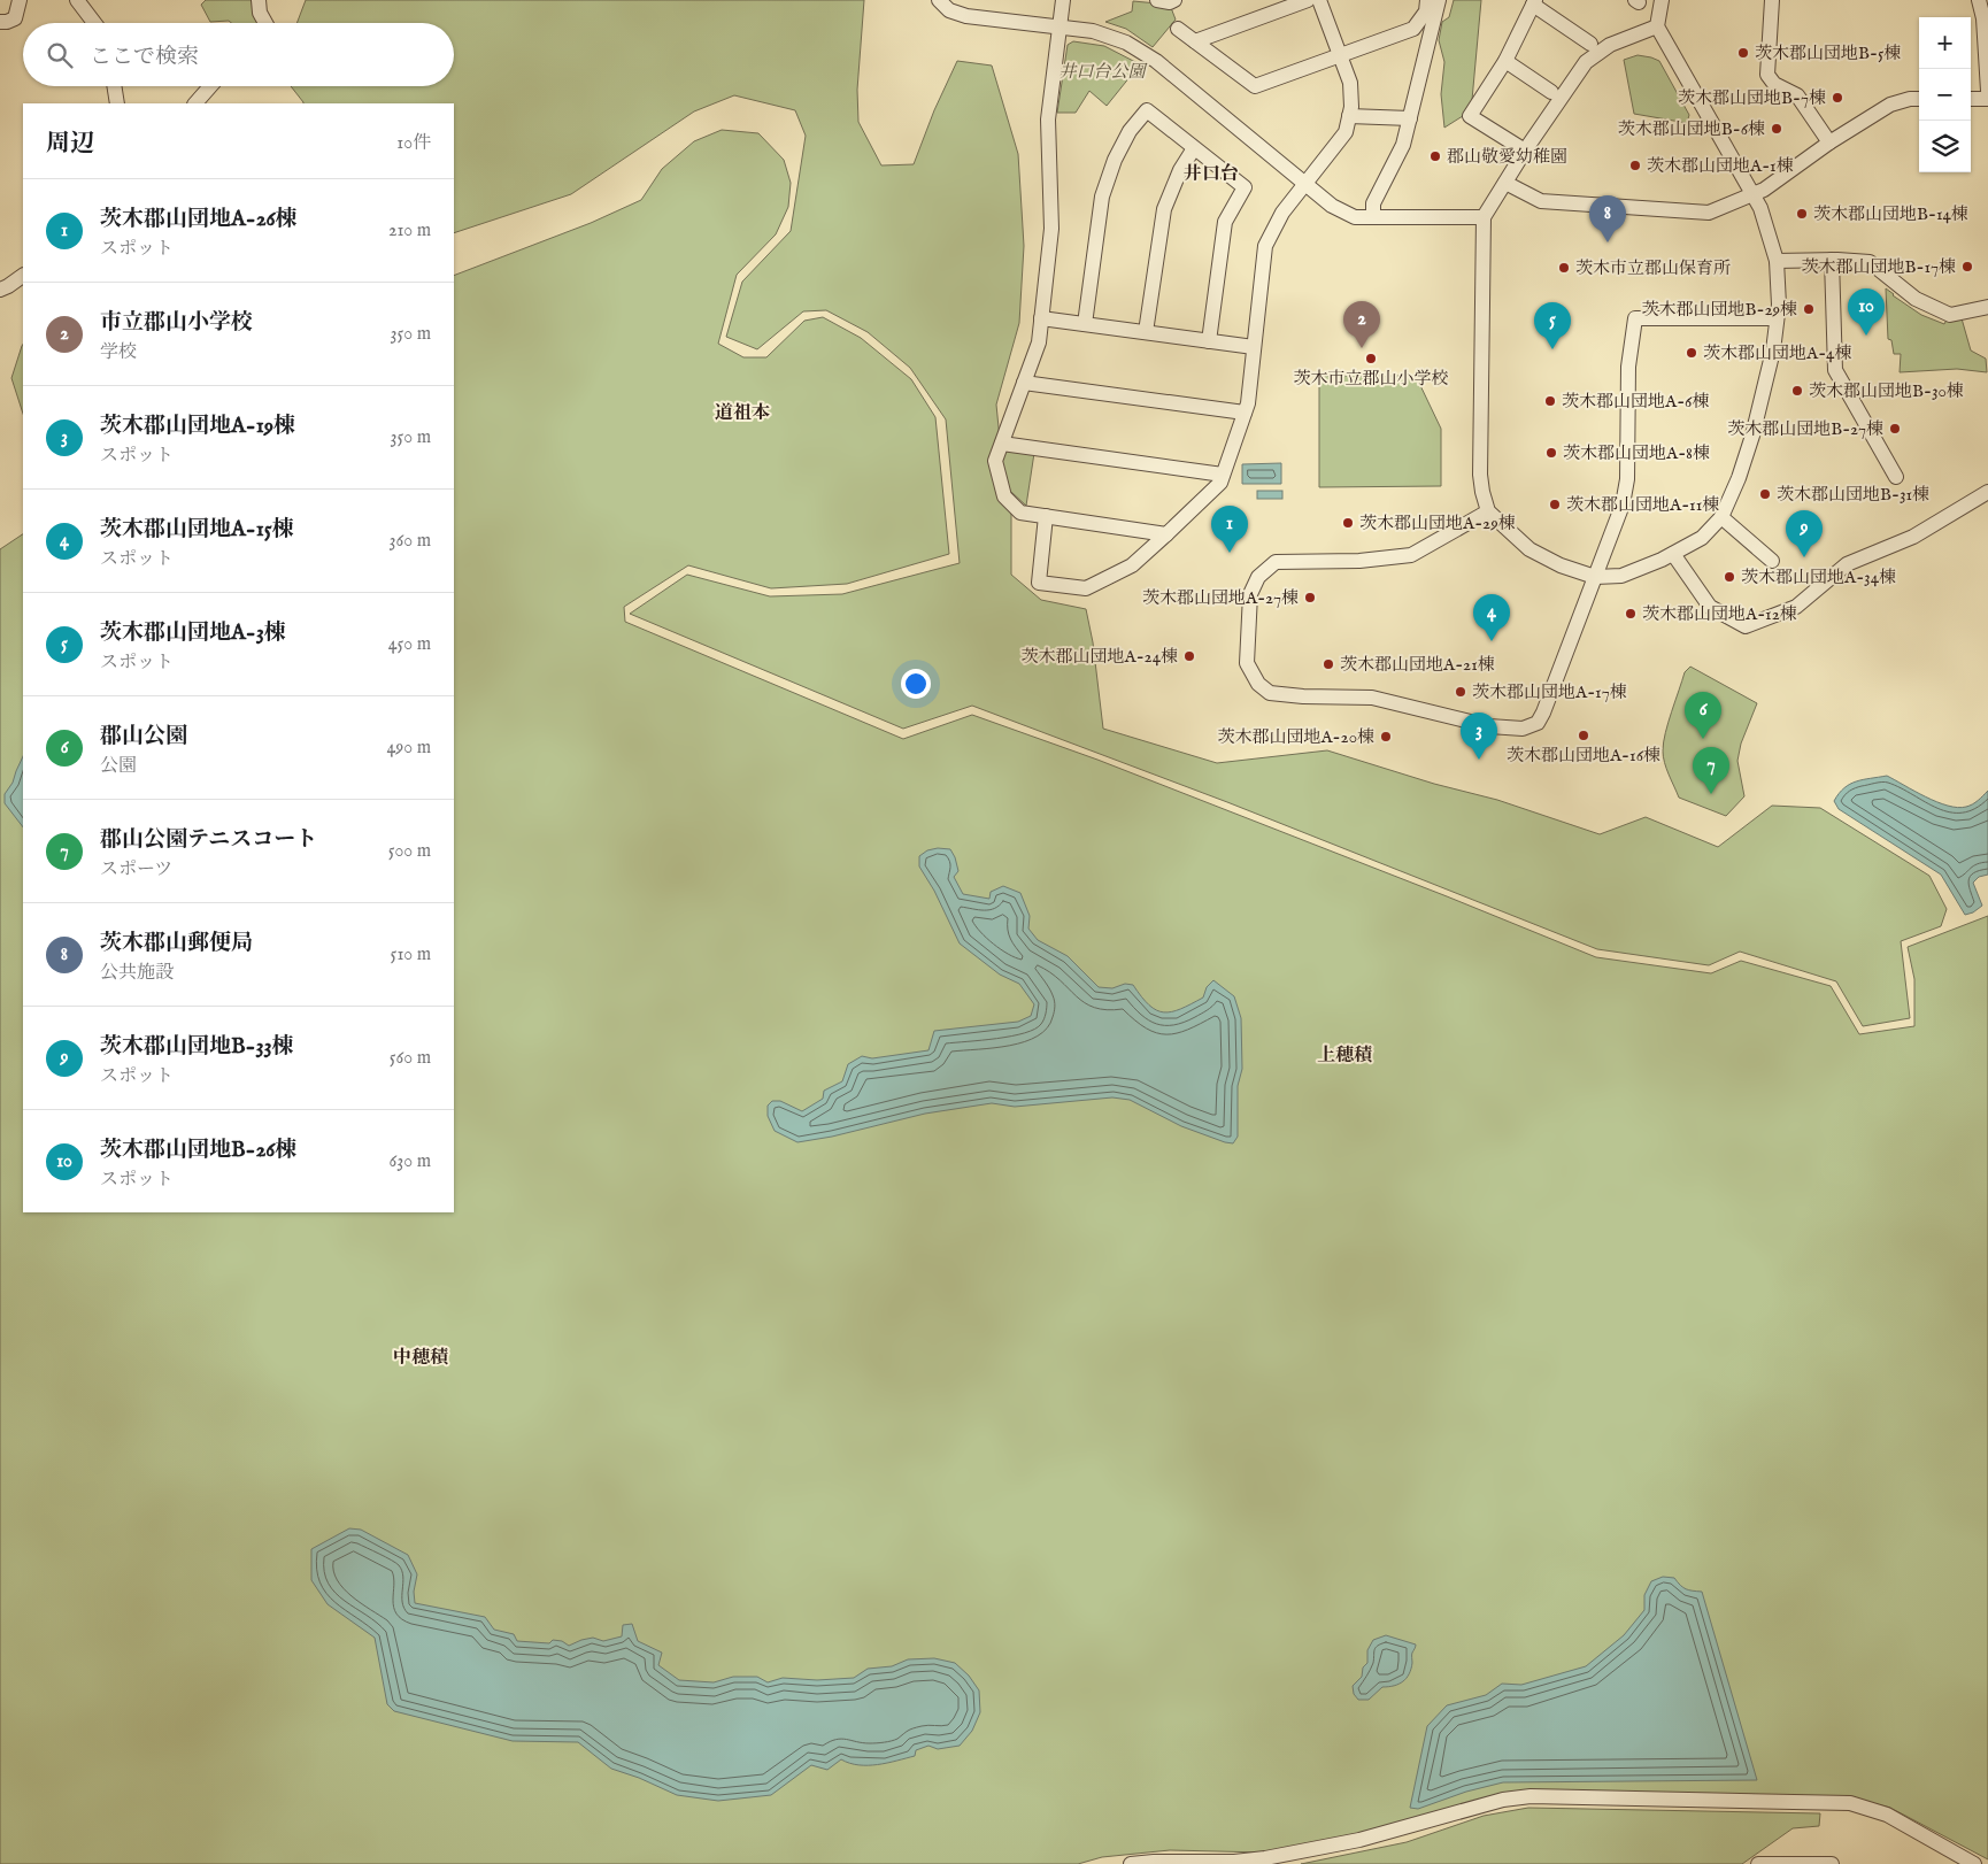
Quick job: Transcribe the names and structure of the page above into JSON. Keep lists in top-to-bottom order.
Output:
{
  "districts": [
    "井口台",
    "道祖本",
    "上穂積",
    "中穂積"
  ],
  "parks": ["井口台公園"],
  "places": [
    "茨木郡山団地B-5棟",
    "茨木郡山団地B-7棟",
    "茨木郡山団地B-6棟",
    "郡山敬愛幼稚園",
    "茨木郡山団地A-1棟",
    "茨木郡山団地B-14棟",
    "茨木郡山団地B-17棟",
    "茨木市立郡山保育所",
    "茨木郡山団地B-29棟",
    "茨木郡山団地A-4棟",
    "茨木市立郡山小学校",
    "茨木郡山団地B-30棟",
    "茨木郡山団地A-6棟",
    "茨木郡山団地B-27棟",
    "茨木郡山団地A-8棟",
    "茨木郡山団地B-31棟",
    "茨木郡山団地A-11棟",
    "茨木郡山団地A-29棟",
    "茨木郡山団地A-34棟",
    "茨木郡山団地A-27棟",
    "茨木郡山団地A-12棟",
    "茨木郡山団地A-24棟",
    "茨木郡山団地A-21棟",
    "茨木郡山団地A-17棟",
    "茨木郡山団地A-16棟",
    "茨木郡山団地A-20棟"
  ],
  "page": {
    "map_buttons": ["+", "−"],
    "search": "ここで検索",
    "heading": ["周辺", "10件"],
    "list": [
      {
        "mark": "1",
        "name": "茨木郡山団地A-26棟",
        "note": "スポット",
        "value": "210 m"
      },
      {
        "mark": "2",
        "name": "市立郡山小学校",
        "note": "学校",
        "value": "350 m"
      },
      {
        "mark": "3",
        "name": "茨木郡山団地A-19棟",
        "note": "スポット",
        "value": "350 m"
      },
      {
        "mark": "4",
        "name": "茨木郡山団地A-15棟",
        "note": "スポット",
        "value": "360 m"
      },
      {
        "mark": "5",
        "name": "茨木郡山団地A-3棟",
        "note": "スポット",
        "value": "450 m"
      },
      {
        "mark": "6",
        "name": "郡山公園",
        "note": "公園",
        "value": "490 m"
      },
      {
        "mark": "7",
        "name": "郡山公園テニスコート",
        "note": "スポーツ",
        "value": "500 m"
      },
      {
        "mark": "8",
        "name": "茨木郡山郵便局",
        "note": "公共施設",
        "value": "510 m"
      },
      {
        "mark": "9",
        "name": "茨木郡山団地B-33棟",
        "note": "スポット",
        "value": "560 m"
      },
      {
        "mark": "10",
        "name": "茨木郡山団地B-26棟",
        "note": "スポット",
        "value": "630 m"
      }
    ],
    "pins": [
      "8",
      "10",
      "2",
      "5",
      "1",
      "9",
      "4",
      "6",
      "3",
      "7"
    ]
  }
}
